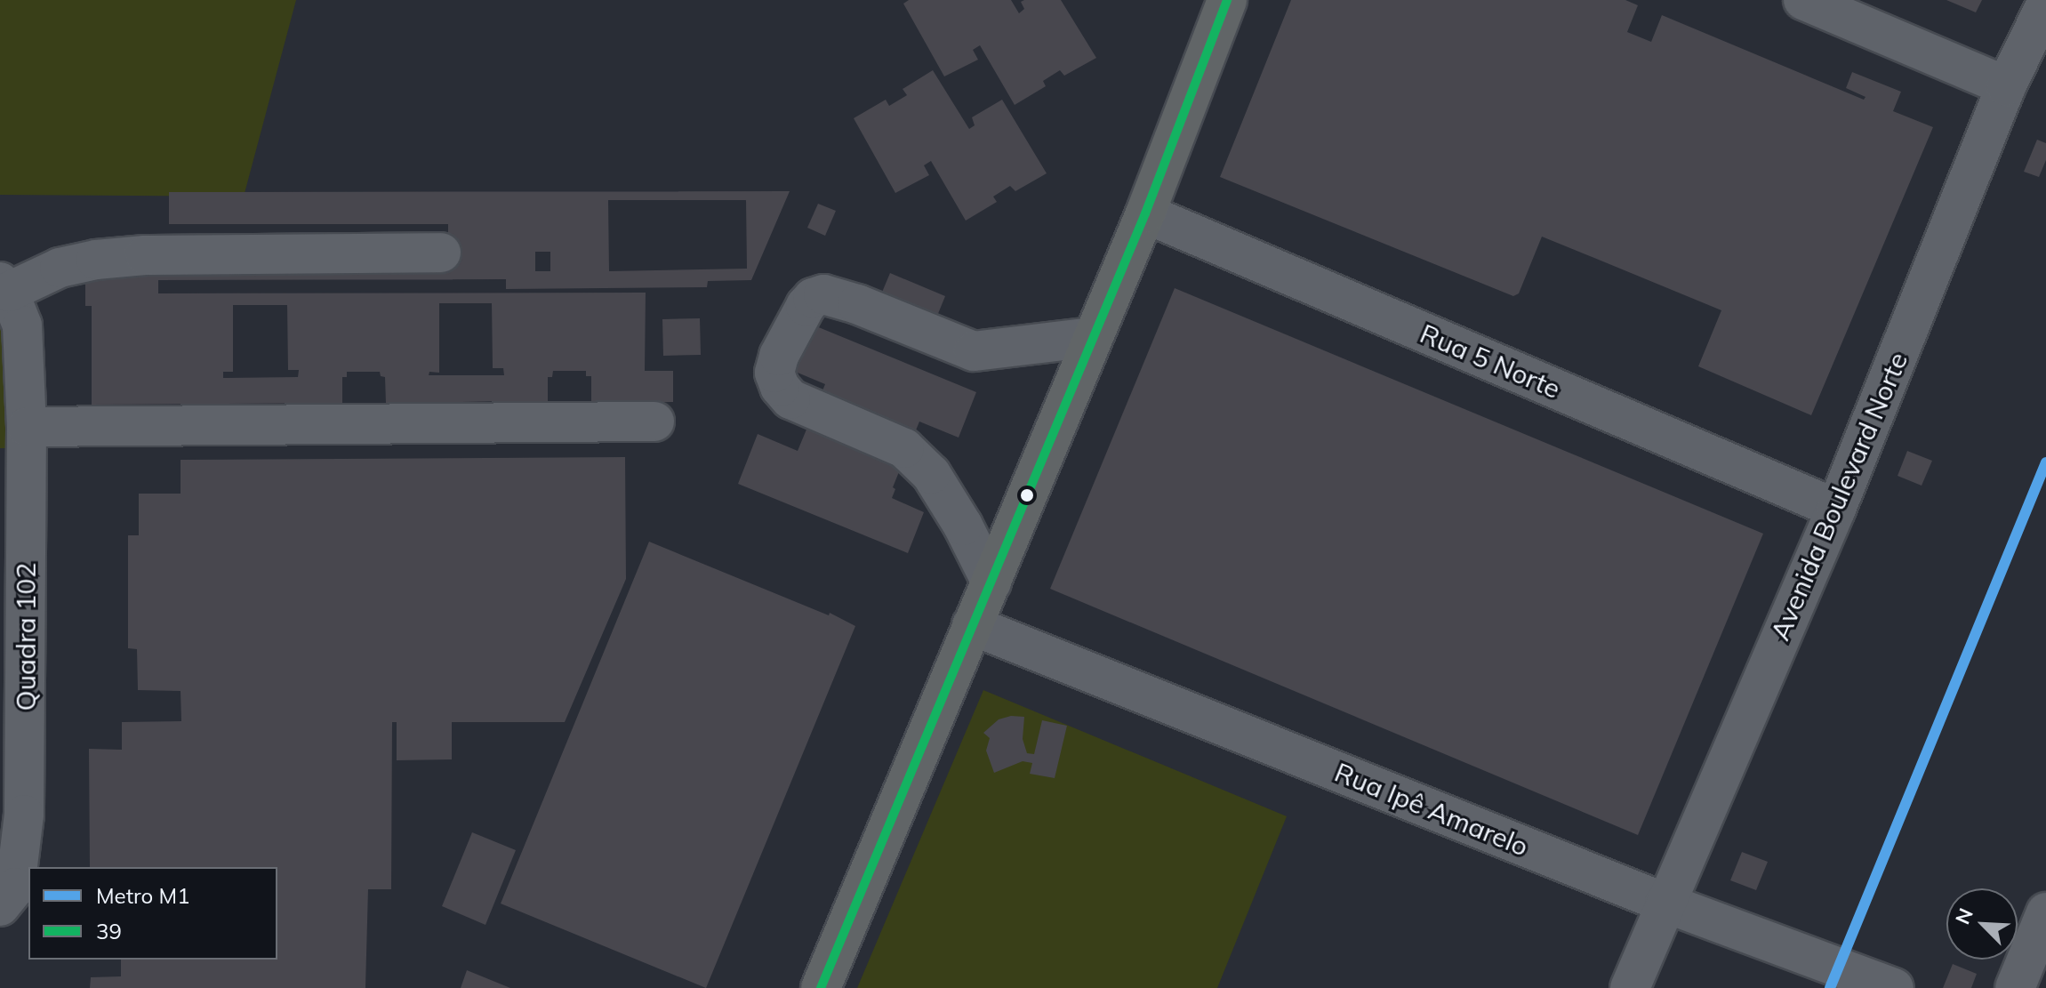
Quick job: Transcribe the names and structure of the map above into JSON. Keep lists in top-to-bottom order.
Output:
{
  "streets": {
    "street": [
      "Rua 5 Norte",
      "Avenida Boulevard Norte",
      "Quadra 102",
      "Rua Ipê Amarelo"
    ]
  },
  "crossings": [
    ["Rua 5 Norte", "Avenida Boulevard Norte"],
    ["Avenida Boulevard Norte", "Rua Ipê Amarelo"]
  ],
  "lines": ["transit line 39", "metro line M1"],
  "legend": ["Metro M1", "39"],
  "north": "top left"
}
